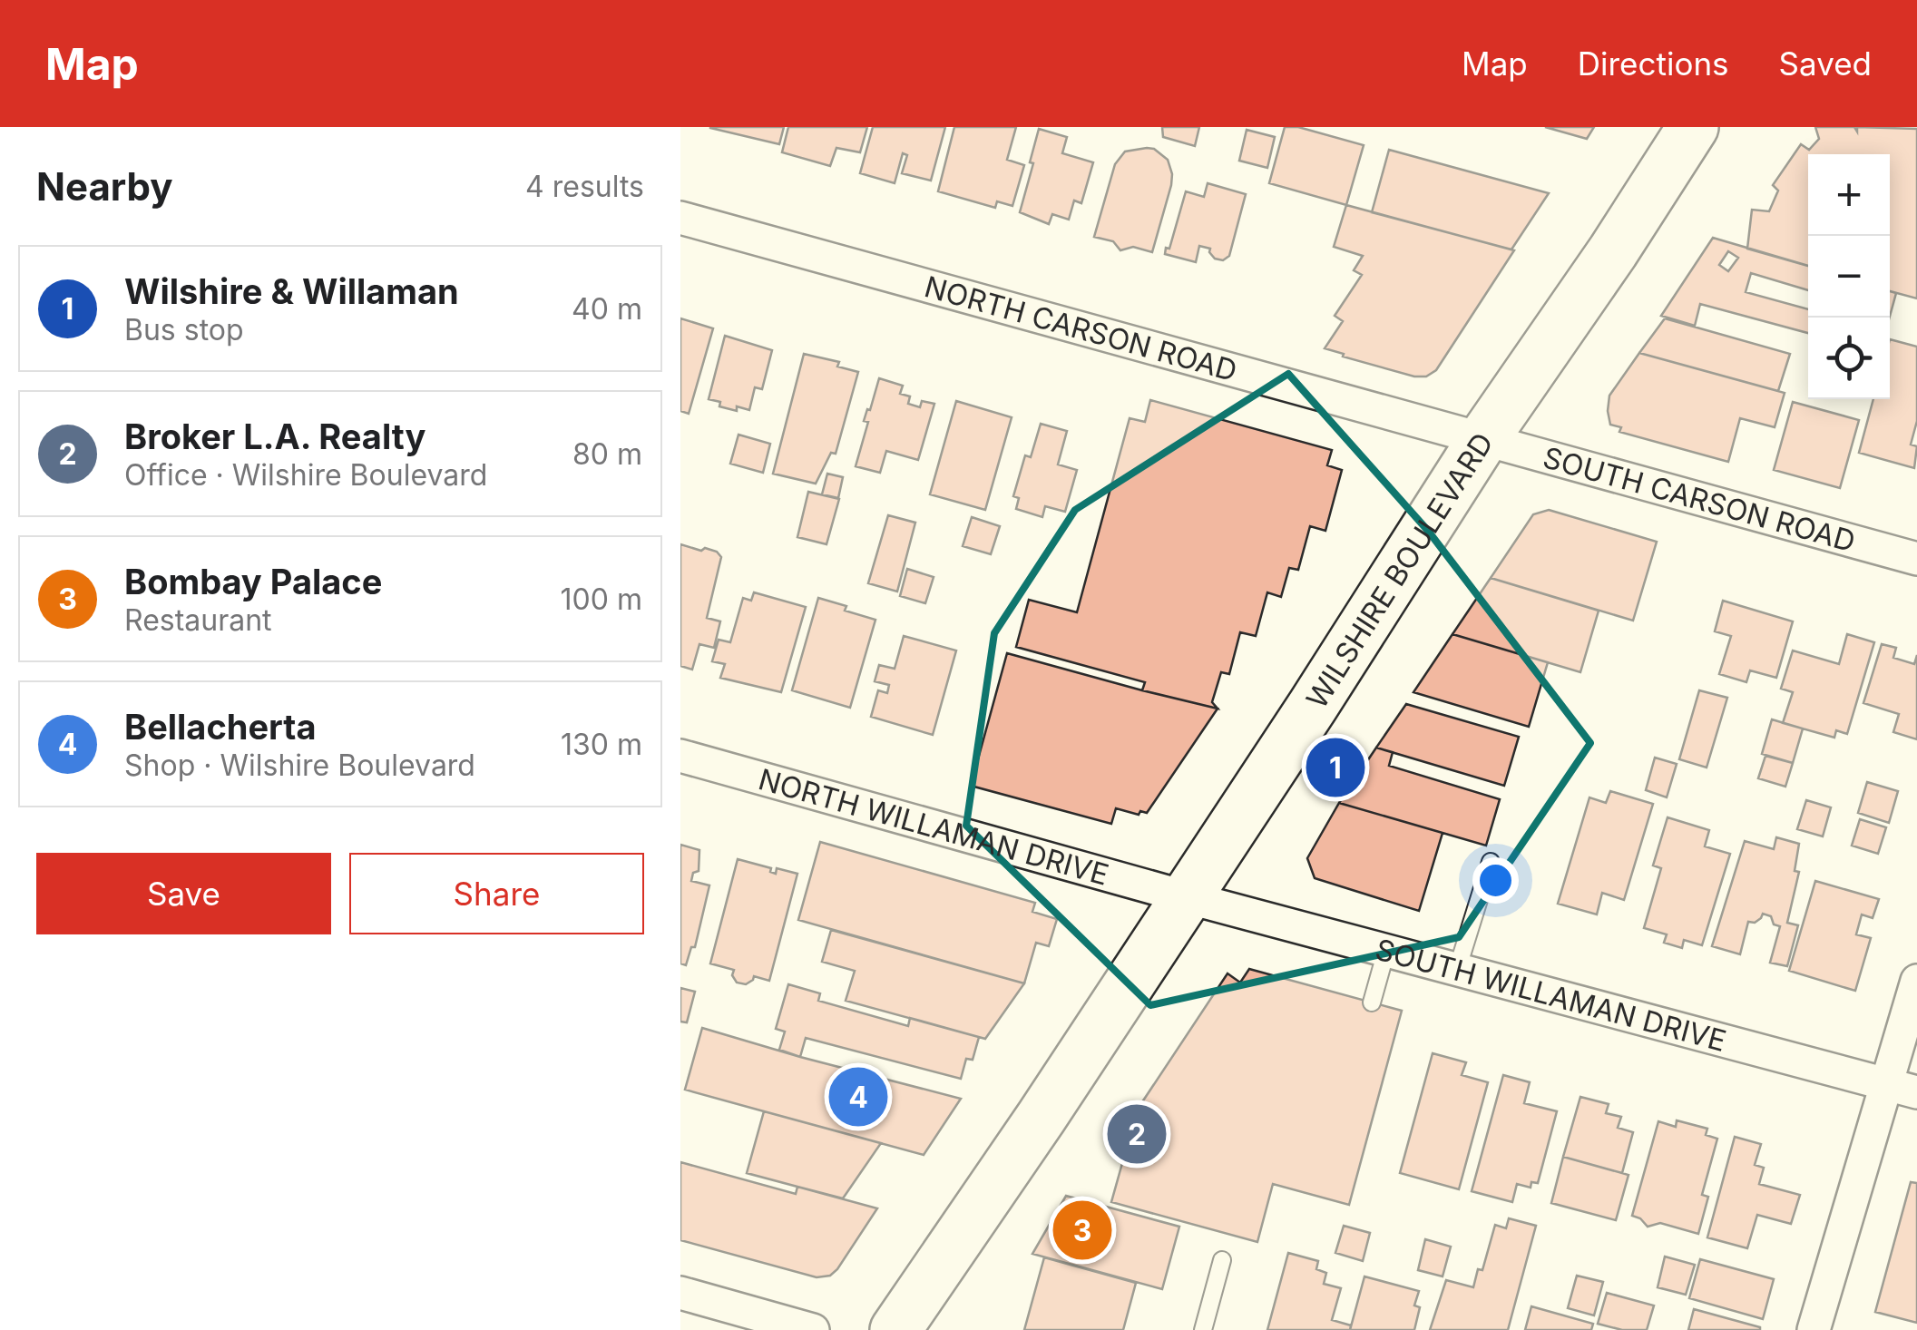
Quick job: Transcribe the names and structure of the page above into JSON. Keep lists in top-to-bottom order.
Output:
{
  "streets": {
    "main road": ["WILSHIRE BOULEVARD"],
    "street": [
      "NORTH CARSON ROAD",
      "SOUTH CARSON ROAD",
      "NORTH WILLAMAN DRIVE",
      "SOUTH WILLAMAN DRIVE"
    ]
  },
  "crossings": [
    ["NORTH CARSON ROAD", "SOUTH CARSON ROAD"],
    ["NORTH CARSON ROAD", "WILSHIRE BOULEVARD"],
    ["SOUTH CARSON ROAD", "WILSHIRE BOULEVARD"],
    ["WILSHIRE BOULEVARD", "NORTH WILLAMAN DRIVE"],
    ["WILSHIRE BOULEVARD", "SOUTH WILLAMAN DRIVE"],
    ["NORTH WILLAMAN DRIVE", "SOUTH WILLAMAN DRIVE"]
  ],
  "page": {
    "header": "Map",
    "nav": ["Map", "Directions", "Saved"],
    "heading": ["Nearby", "4 results"],
    "map_buttons": ["+", "−"],
    "list": [
      {
        "mark": "1",
        "name": "Wilshire & Willaman",
        "note": "Bus stop",
        "value": "40 m"
      },
      {
        "mark": "2",
        "name": "Broker L.A. Realty",
        "note": "Office · Wilshire Boulevard",
        "value": "80 m"
      },
      {
        "mark": "3",
        "name": "Bombay Palace",
        "note": "Restaurant",
        "value": "100 m"
      },
      {
        "mark": "4",
        "name": "Bellacherta",
        "note": "Shop · Wilshire Boulevard",
        "value": "130 m"
      }
    ],
    "pins": [
      "1",
      "4",
      "2",
      "3"
    ],
    "buttons": ["Save", "Share"]
  }
}
